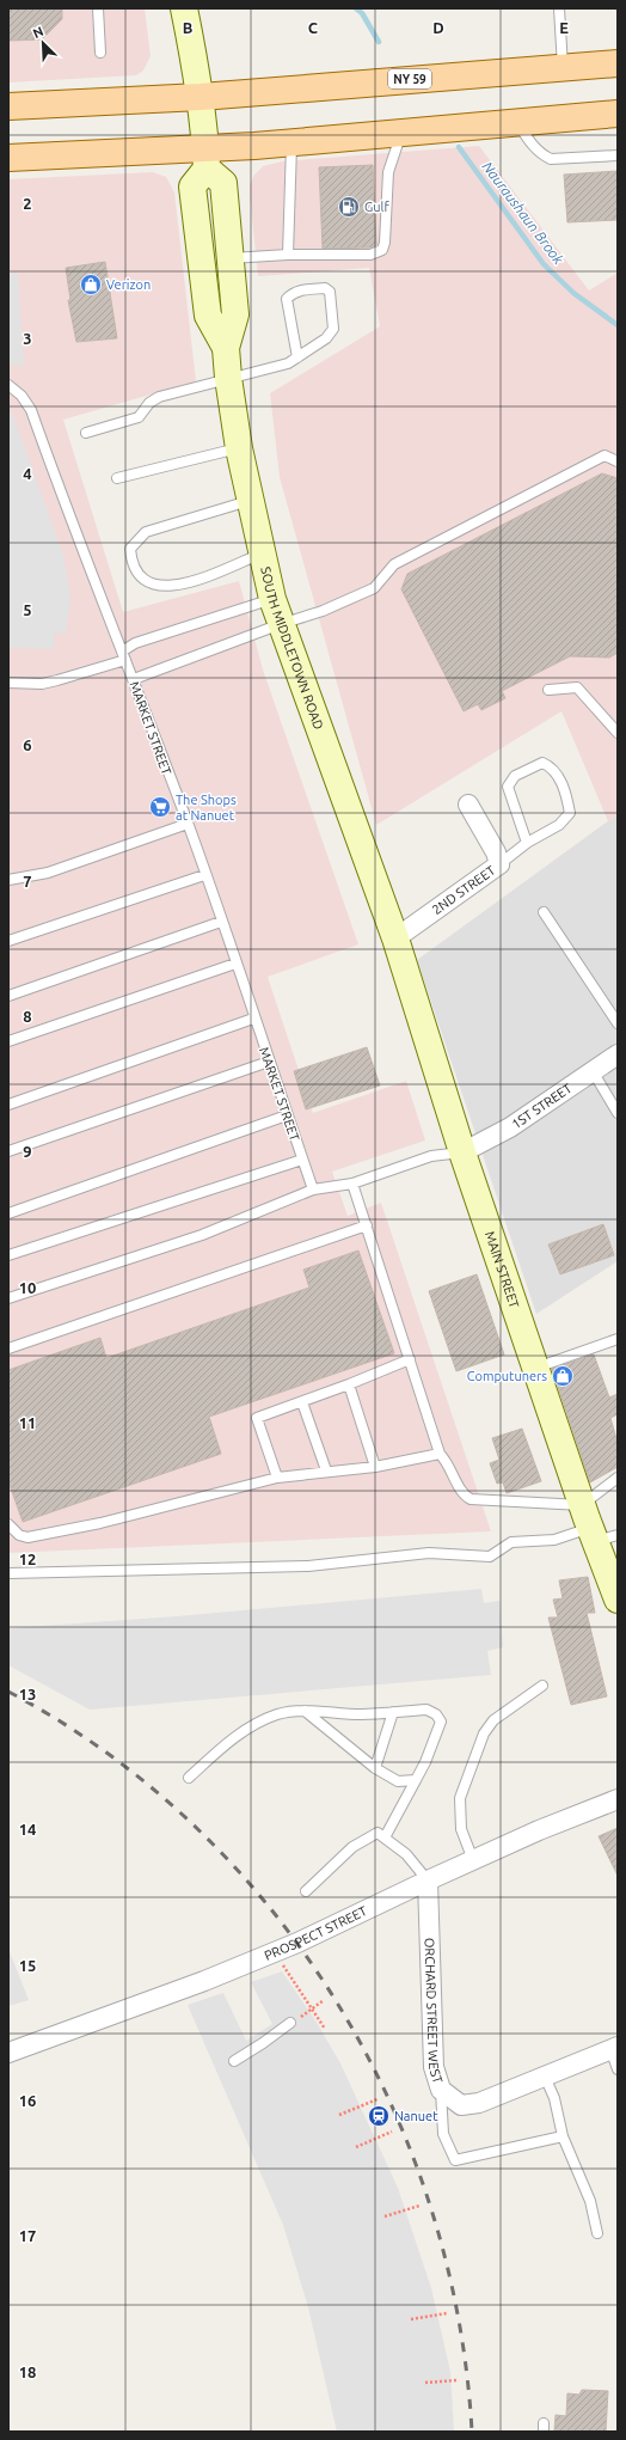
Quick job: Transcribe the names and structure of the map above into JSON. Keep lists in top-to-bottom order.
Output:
{
  "streets": {
    "main road": ["NY 59"],
    "street": [
      "SOUTH MIDDLETOWN ROAD",
      "2ND STREET",
      "1ST STREET",
      "MAIN STREET",
      "PROSPECT STREET",
      "ORCHARD STREET WEST"
    ],
    "lane": ["MARKET STREET"]
  },
  "crossings": [
    ["SOUTH MIDDLETOWN ROAD", "2ND STREET"],
    ["SOUTH MIDDLETOWN ROAD", "MAIN STREET"],
    ["2ND STREET", "MAIN STREET"],
    ["1ST STREET", "MAIN STREET"],
    ["PROSPECT STREET", "ORCHARD STREET WEST"]
  ],
  "water": ["Nauraushaun Brook"],
  "places": {
    "fuel station": ["Gulf"],
    "shop": ["Verizon", "Computuners"],
    "supermarket": ["The Shops at Nanuet"],
    "station": ["Nanuet"]
  },
  "north": "top left",
  "grid": {
    "columns": [
      "B",
      "C",
      "D",
      "E"
    ],
    "rows": [
      "2",
      "3",
      "4",
      "5",
      "6",
      "7",
      "8",
      "9",
      "10",
      "11",
      "12",
      "13",
      "14",
      "15",
      "16",
      "17",
      "18"
    ]
  }
}
